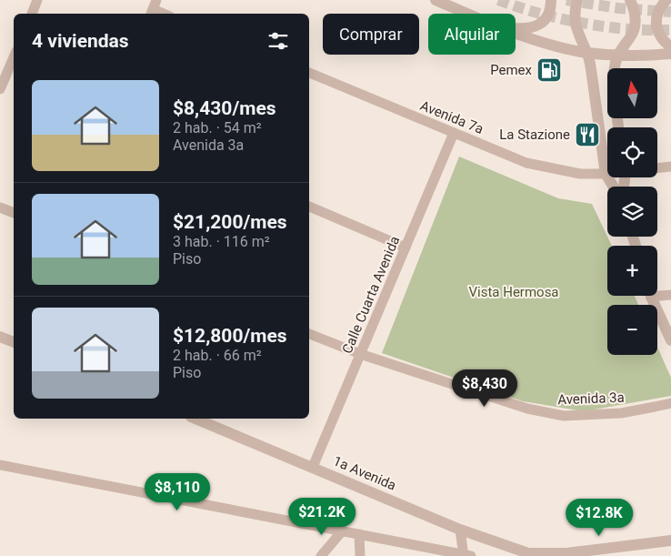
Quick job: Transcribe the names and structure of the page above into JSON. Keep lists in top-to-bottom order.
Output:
{
  "streets": {
    "street": [
      "Avenida 7a",
      "Calle Cuarta Avenida",
      "Avenida 3a",
      "1a Avenida"
    ]
  },
  "crossings": [
    ["Avenida 7a", "Calle Cuarta Avenida"],
    ["Calle Cuarta Avenida", "Avenida 3a"],
    ["Calle Cuarta Avenida", "1a Avenida"]
  ],
  "parks": ["Vista Hermosa"],
  "places": {
    "fuel station": ["Pemex"],
    "restaurant": ["La Stazione"]
  },
  "north": "top",
  "page": {
    "chip": ["Comprar", "Alquilar"],
    "heading": "4 viviendas",
    "map_buttons": ["+", "−"],
    "list": [
      {
        "name": "$8,430/mes",
        "note": "2 hab. · 54 m² · Avenida 3a"
      },
      {
        "name": "$21,200/mes",
        "note": "3 hab. · 116 m² · Piso"
      },
      {
        "name": "$12,800/mes",
        "note": "2 hab. · 66 m² · Piso"
      }
    ],
    "price": [
      "$8,430",
      "$8,110",
      "$21.2K",
      "$12.8K"
    ]
  }
}
